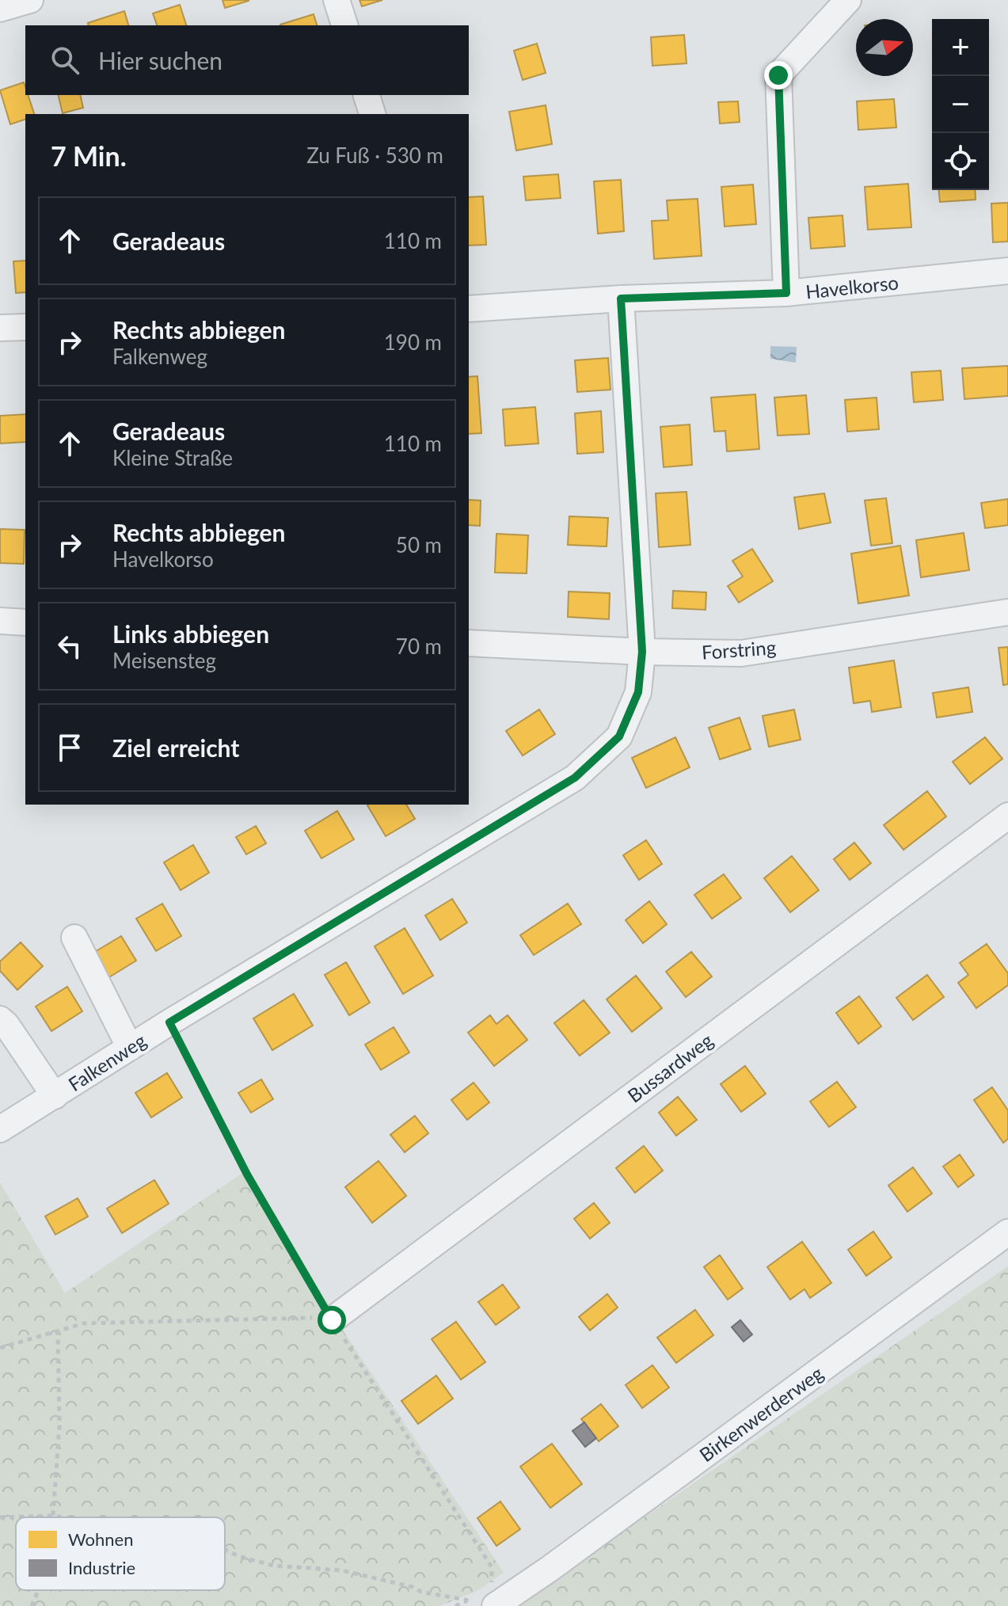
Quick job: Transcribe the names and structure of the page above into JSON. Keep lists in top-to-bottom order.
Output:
{
  "streets": {
    "street": [
      "Havelkorso",
      "Forstring",
      "Falkenweg",
      "Bussardweg",
      "Birkenwerderweg"
    ]
  },
  "crossings": [
    ["Havelkorso", "Falkenweg"],
    ["Forstring", "Falkenweg"]
  ],
  "legend": ["Wohnen", "Industrie"],
  "north": "right",
  "page": {
    "map_buttons": ["+", "−"],
    "search": "Hier suchen",
    "heading": ["7 Min.", "Zu Fuß · 530 m"],
    "list": [
      ["Geradeaus", "110 m"],
      ["Rechts abbiegen", "Falkenweg", "190 m"],
      ["Geradeaus", "Kleine Straße", "110 m"],
      ["Rechts abbiegen", "Havelkorso", "50 m"],
      ["Links abbiegen", "Meisensteg", "70 m"],
      "Ziel erreicht"
    ]
  }
}
